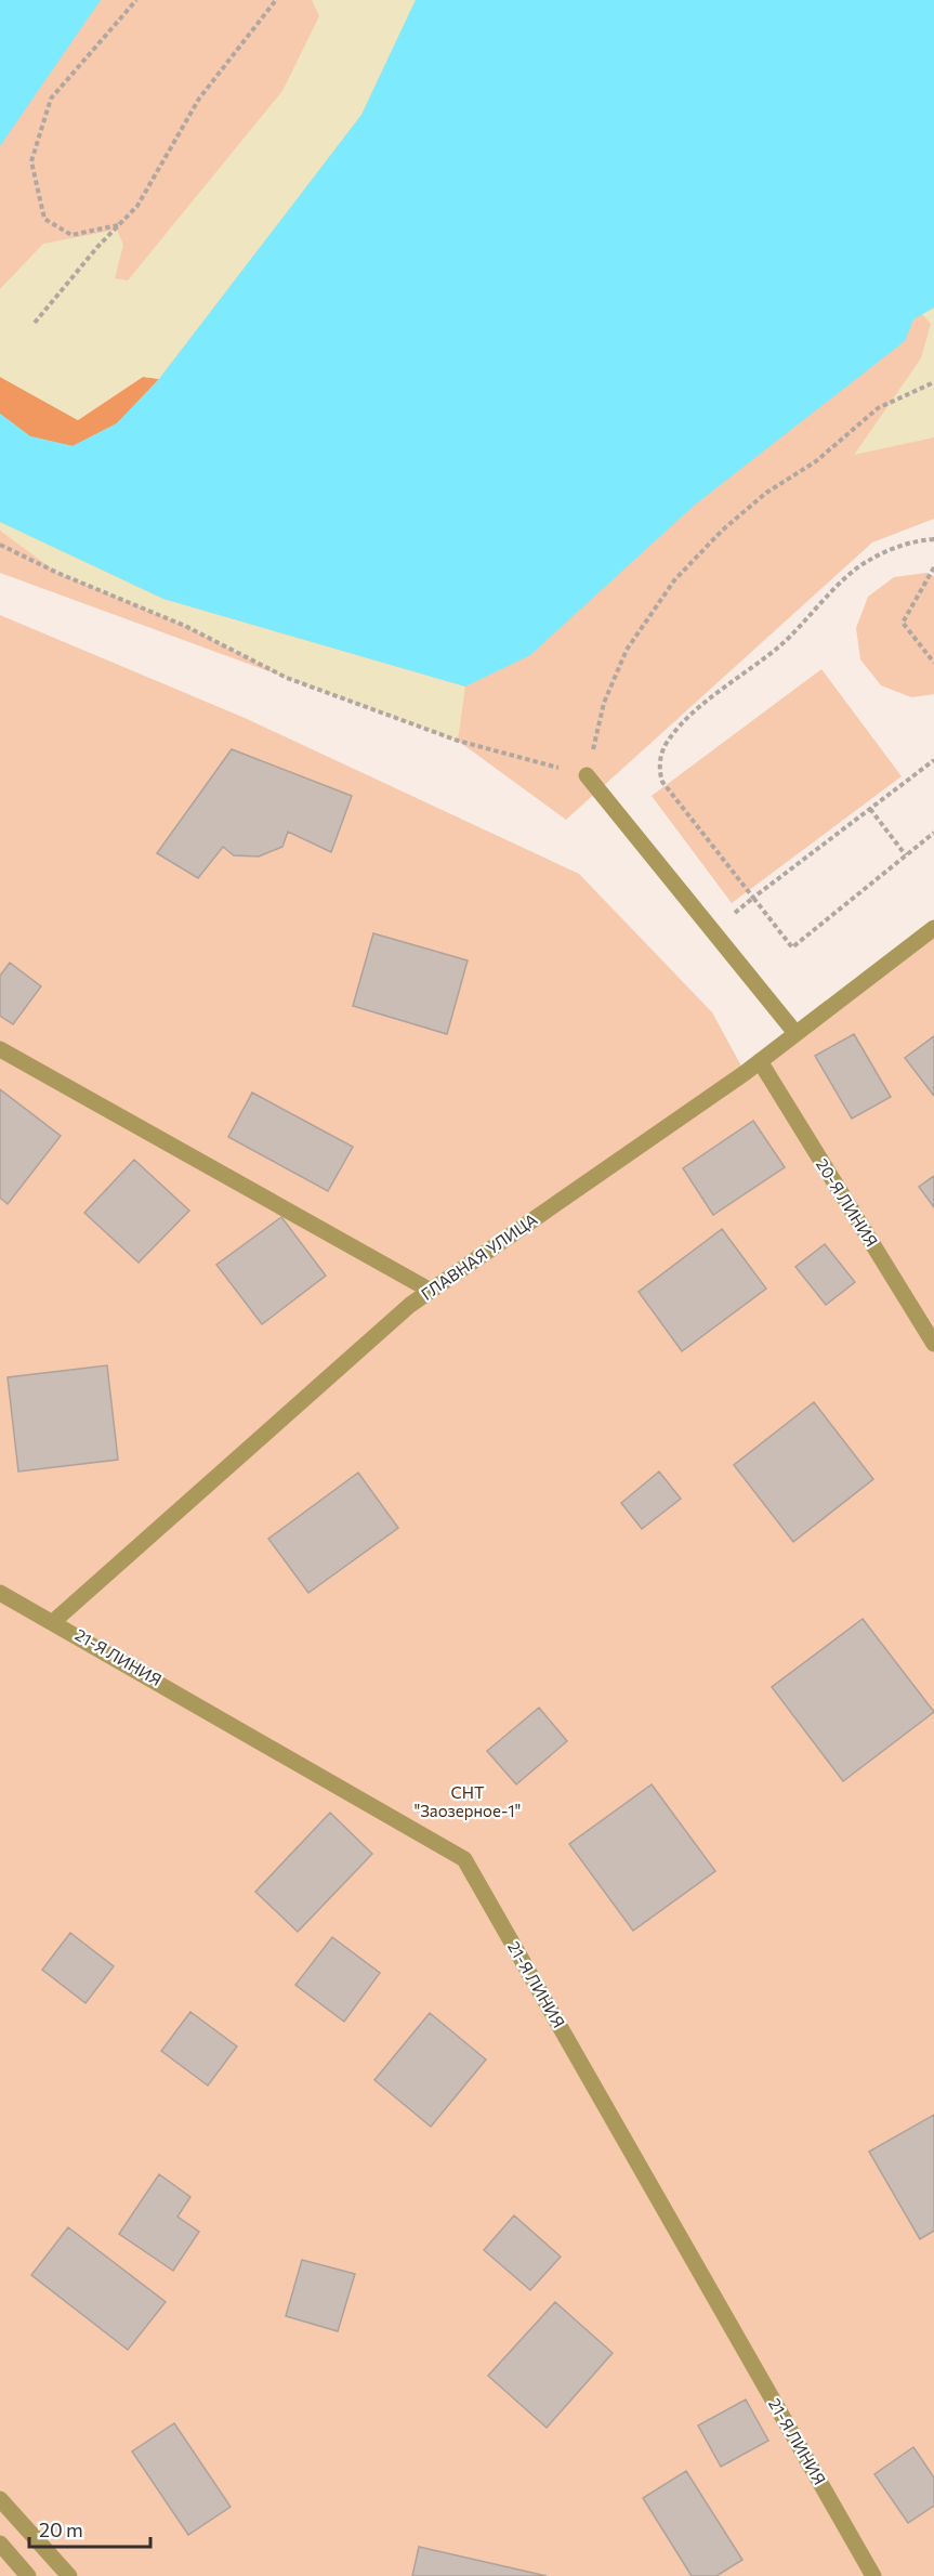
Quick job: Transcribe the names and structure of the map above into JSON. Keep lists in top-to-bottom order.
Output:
{
  "streets": {
    "street": ["20-Я ЛИНИЯ", "ГЛАВНАЯ УЛИЦА", "21-Я ЛИНИЯ"]
  },
  "crossings": [
    ["20-Я ЛИНИЯ", "ГЛАВНАЯ УЛИЦА"],
    ["ГЛАВНАЯ УЛИЦА", "21-Я ЛИНИЯ"]
  ],
  "parks": ["СНТ \"Заозерное-1\""],
  "scale_bar": "20 m"
}
